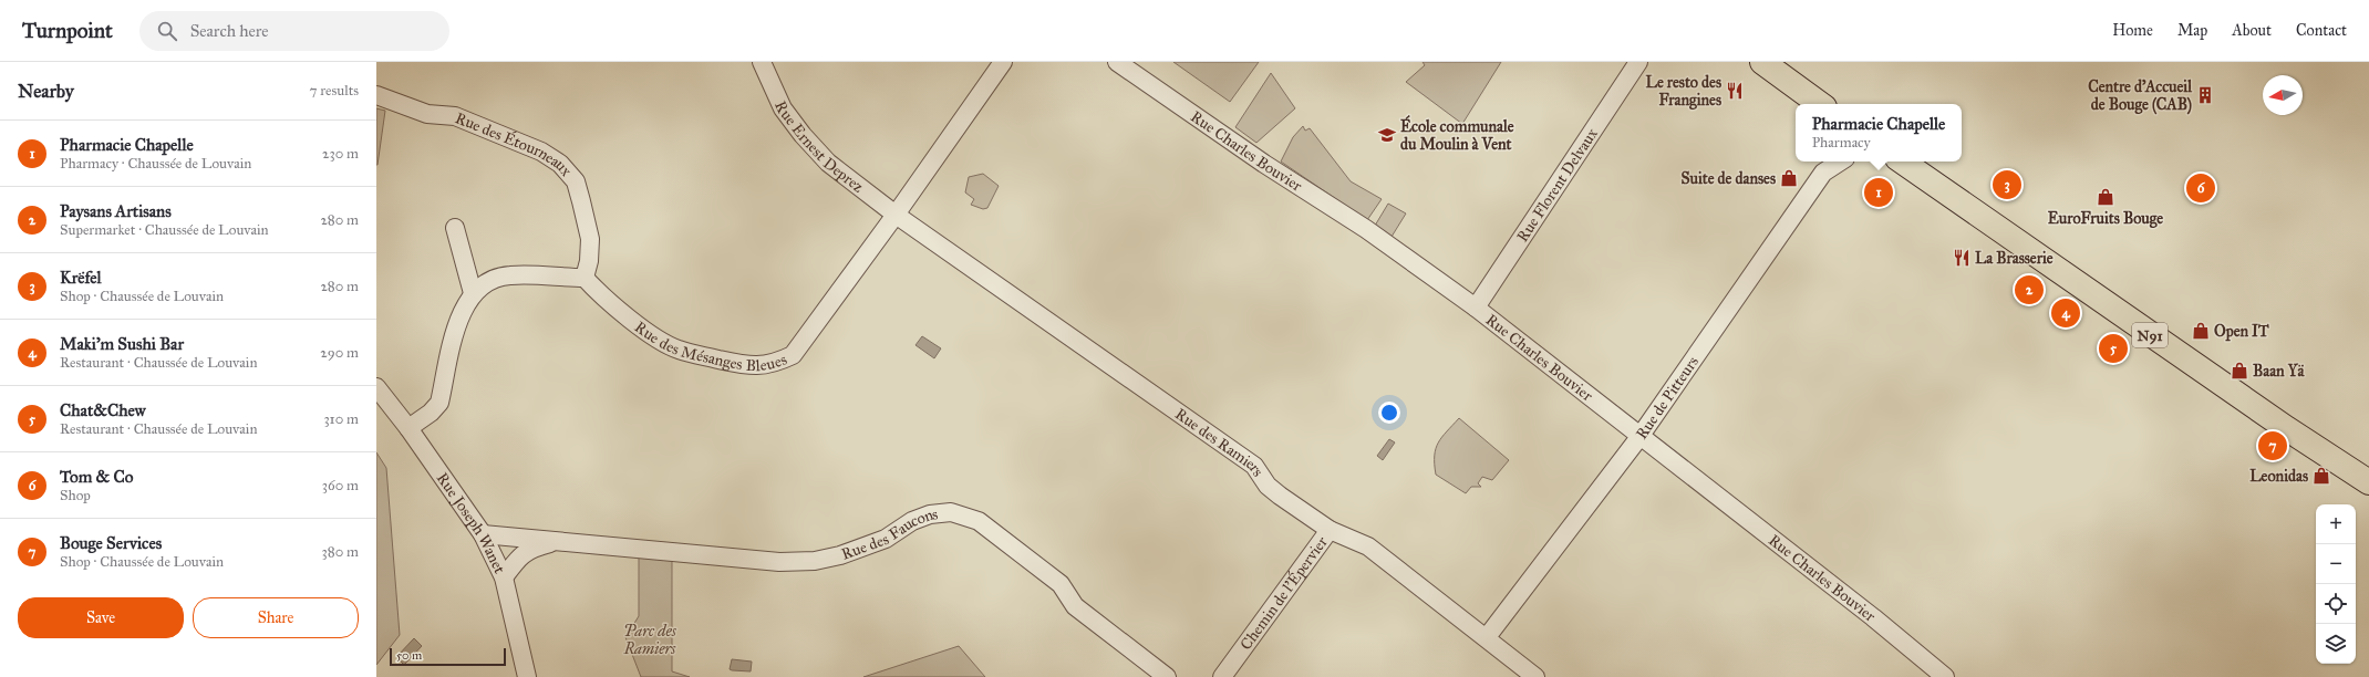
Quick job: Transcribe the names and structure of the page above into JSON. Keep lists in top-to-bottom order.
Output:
{
  "streets": {
    "main road": ["N91"],
    "street": [
      "Rue Ernest Deprez",
      "Rue des Étourneaux",
      "Rue Charles Bouvier",
      "Rue Florent Delvaux",
      "Rue des Mésanges Bleues",
      "Rue de Pitteurs",
      "Rue des Ramiers",
      "Rue Joseph Wanet",
      "Rue des Faucons",
      "Chemin de l'Épervier"
    ]
  },
  "crossings": [
    ["Rue Ernest Deprez", "Rue des Mésanges Bleues"],
    ["Rue Ernest Deprez", "Rue des Ramiers"],
    ["Rue des Étourneaux", "Rue des Mésanges Bleues"],
    ["Rue Charles Bouvier", "Rue Florent Delvaux"],
    ["Rue Charles Bouvier", "Rue de Pitteurs"],
    ["Rue des Mésanges Bleues", "Rue des Ramiers"],
    ["Rue de Pitteurs", "Rue des Ramiers"],
    ["Rue des Ramiers", "Chemin de l'Épervier"],
    ["Rue Joseph Wanet", "Rue des Faucons"]
  ],
  "parks": ["Parc des Ramiers"],
  "places": {
    "restaurant": ["Le resto des Frangines", "La Brasserie"],
    "building": ["Centre d'Accueil de Bouge (CAB)"],
    "school or university": ["École communale du Moulin à Vent"],
    "shop": [
      "Suite de danses",
      "EuroFruits Bouge",
      "Open IT",
      "Baan Yä",
      "Leonidas"
    ]
  },
  "scale_bar": "50 m",
  "north": "left",
  "page": {
    "header": "Turnpoint",
    "search": "Search here",
    "nav": [
      "Home",
      "Map",
      "About",
      "Contact"
    ],
    "heading": ["Nearby", "7 results"],
    "popup": ["Pharmacie Chapelle", "Pharmacy"],
    "list": [
      {
        "mark": "1",
        "name": "Pharmacie Chapelle",
        "note": "Pharmacy · Chaussée de Louvain",
        "value": "230 m"
      },
      {
        "mark": "2",
        "name": "Paysans Artisans",
        "note": "Supermarket · Chaussée de Louvain",
        "value": "280 m"
      },
      {
        "mark": "3",
        "name": "Krëfel",
        "note": "Shop · Chaussée de Louvain",
        "value": "280 m"
      },
      {
        "mark": "4",
        "name": "Maki'm Sushi Bar",
        "note": "Restaurant · Chaussée de Louvain",
        "value": "290 m"
      },
      {
        "mark": "5",
        "name": "Chat&Chew",
        "note": "Restaurant · Chaussée de Louvain",
        "value": "310 m"
      },
      {
        "mark": "6",
        "name": "Tom & Co",
        "note": "Shop",
        "value": "360 m"
      },
      {
        "mark": "7",
        "name": "Bouge Services",
        "note": "Shop · Chaussée de Louvain",
        "value": "380 m"
      }
    ],
    "pins": [
      "3",
      "6",
      "1",
      "2",
      "4",
      "5",
      "7"
    ],
    "map_buttons": ["+", "−"],
    "buttons": ["Save", "Share"],
    "scale": "50 m"
  }
}
